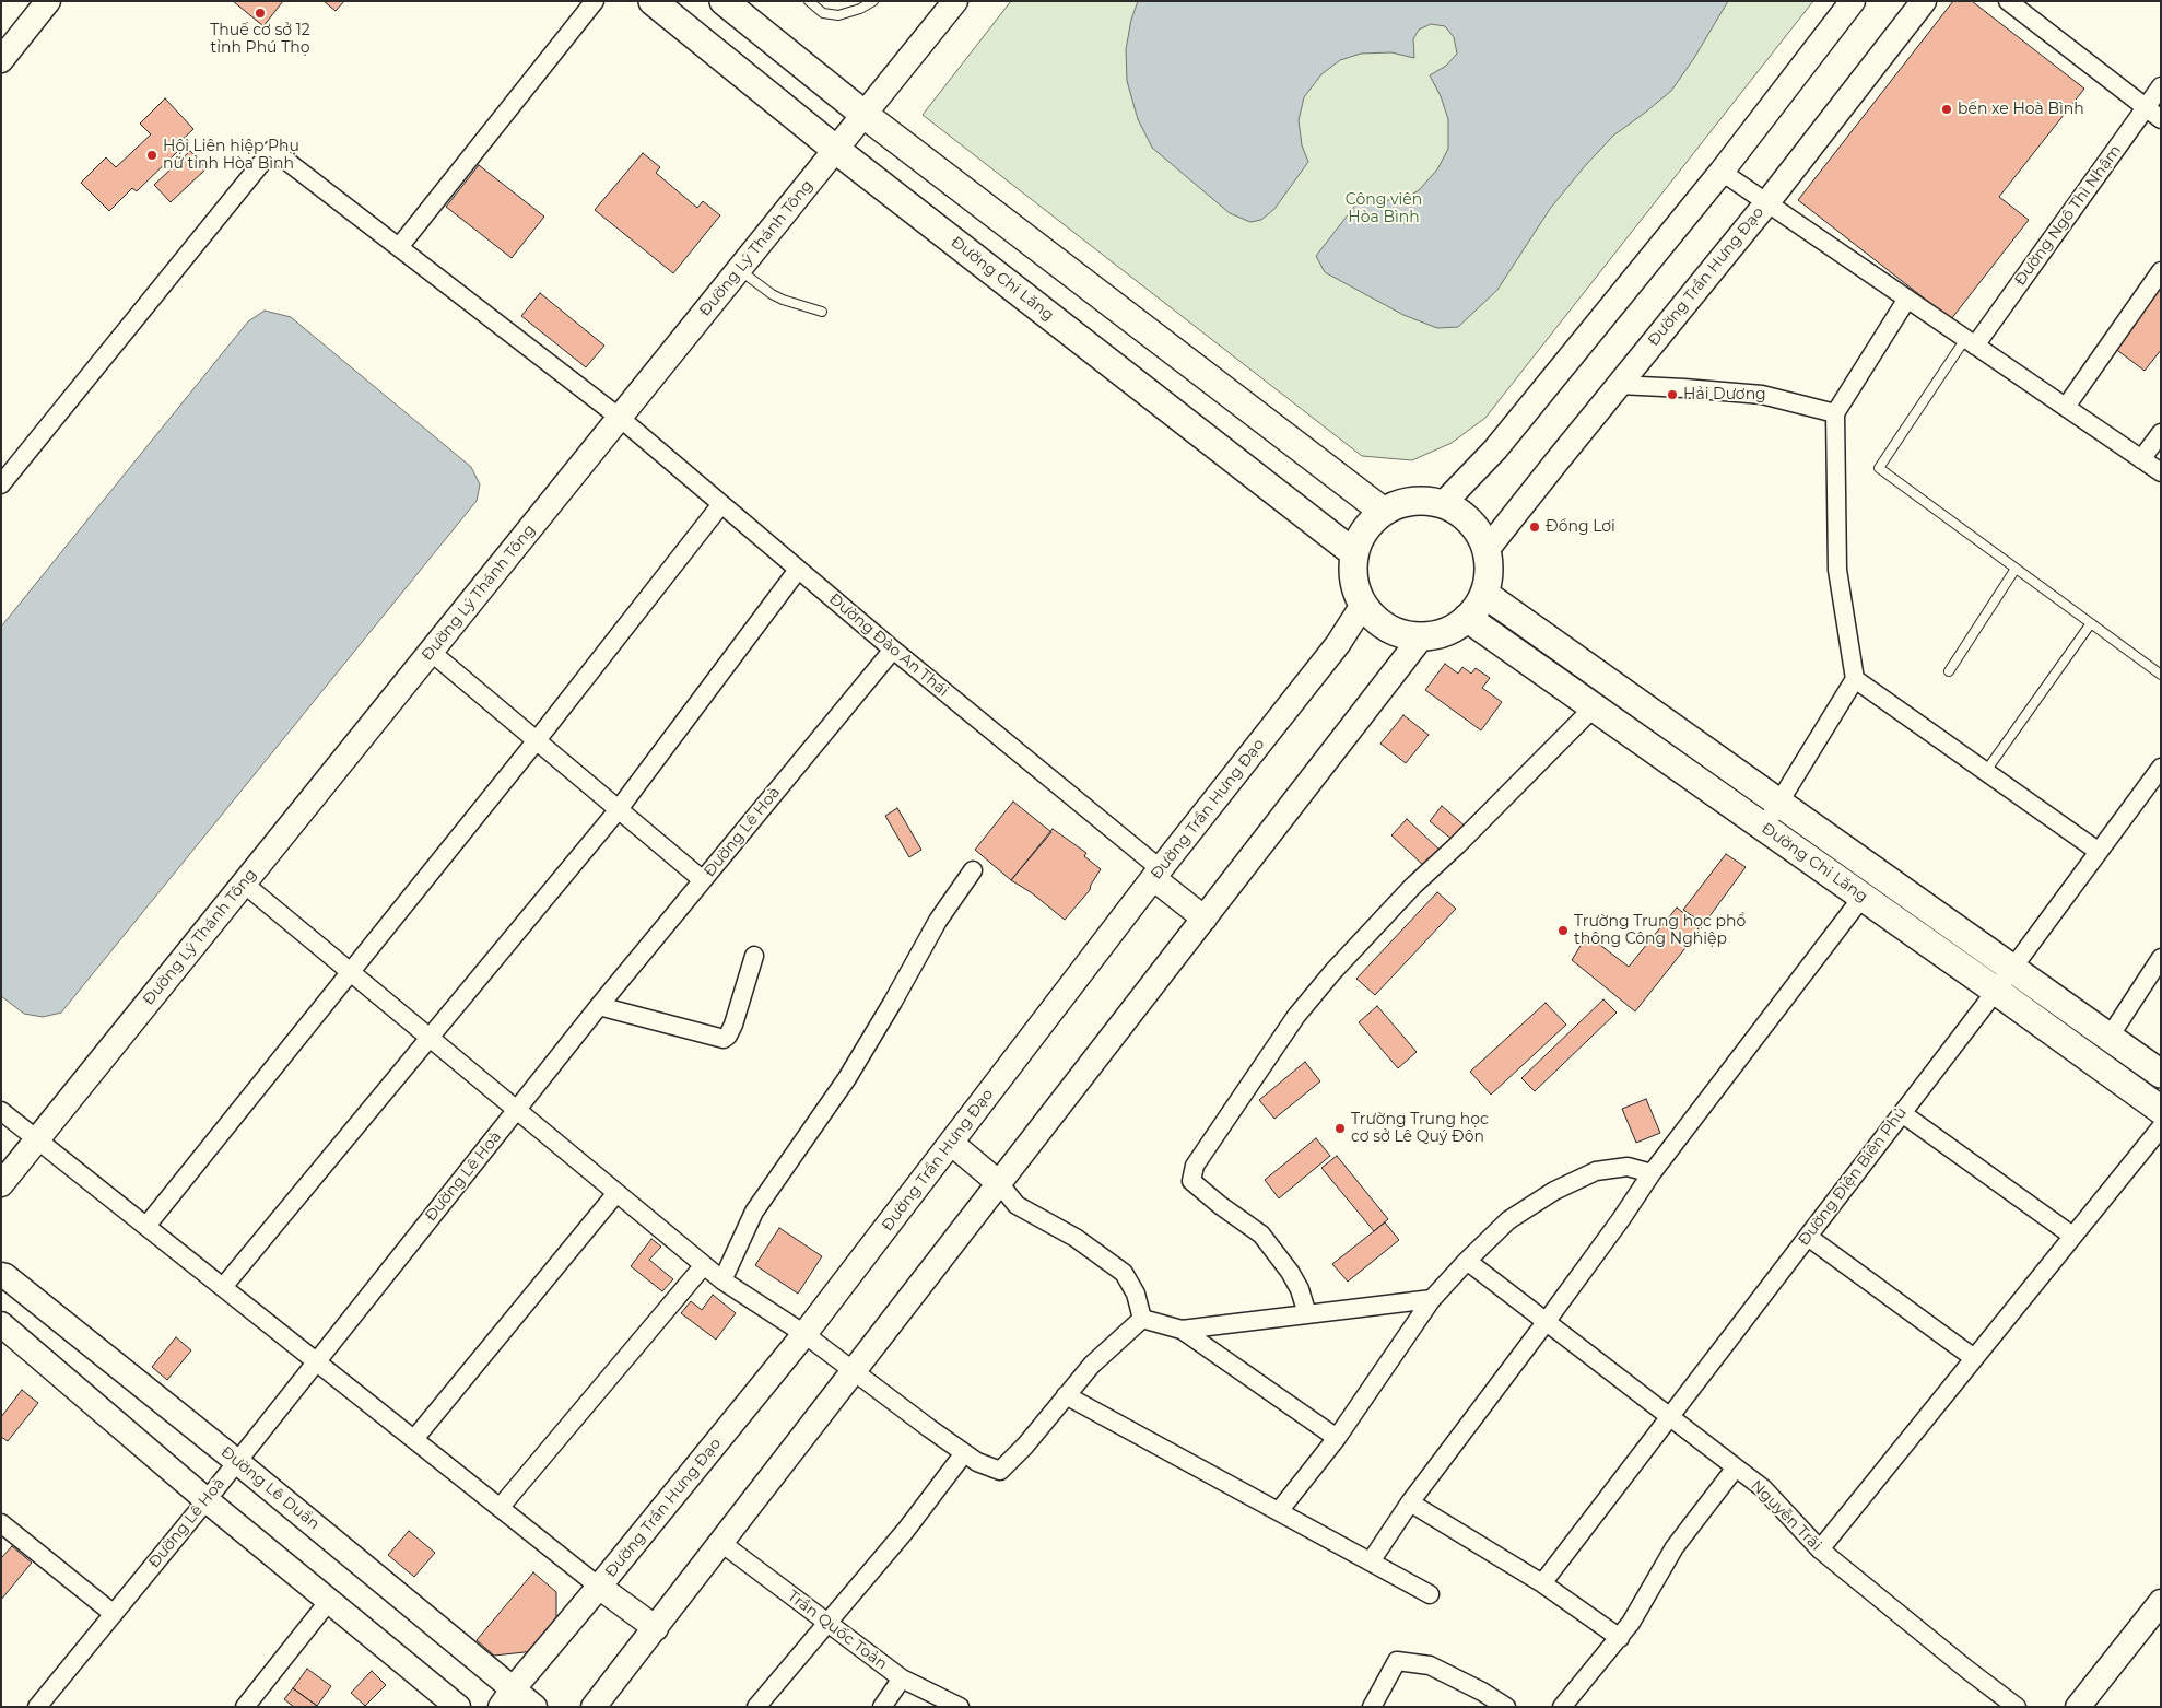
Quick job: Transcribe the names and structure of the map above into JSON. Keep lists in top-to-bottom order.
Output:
{
  "streets": {
    "main road": [
      "Đường Lý Thánh Tông",
      "Đường Trần Hưng Đạo",
      "Đường Chi Lăng",
      "Đường Lê Duẩn"
    ],
    "street": [
      "Đường Ngô Thì Nhậm",
      "Đường Đào An Thái",
      "Đường Lê Hoà",
      "Đường Điện Biên Phủ",
      "Nguyễn Trãi",
      "Trần Quốc Toản"
    ]
  },
  "crossings": [
    ["Đường Lý Thánh Tông", "Đường Chi Lăng"],
    ["Đường Lý Thánh Tông", "Đường Đào An Thái"],
    ["Đường Trần Hưng Đạo", "Đường Chi Lăng"],
    ["Đường Trần Hưng Đạo", "Đường Đào An Thái"],
    ["Đường Trần Hưng Đạo", "Đường Lê Duẩn"],
    ["Đường Chi Lăng", "Đường Điện Biên Phủ"],
    ["Đường Đào An Thái", "Đường Lê Hoà"],
    ["Đường Lê Hoà", "Đường Lê Duẩn"]
  ],
  "parks": ["Công viên Hòa Bình"],
  "places": [
    "Thuế cơ sở 12 tỉnh Phú Thọ",
    "bến xe Hoà Bình",
    "Hội Liên hiệp Phụ nữ tỉnh Hòa Bình",
    "Hải Dương",
    "Đồng Lơi",
    "Trường Trung học phổ thông Công Nghiệp",
    "Trường Trung học cơ sở Lê Quý Đôn"
  ]
}
